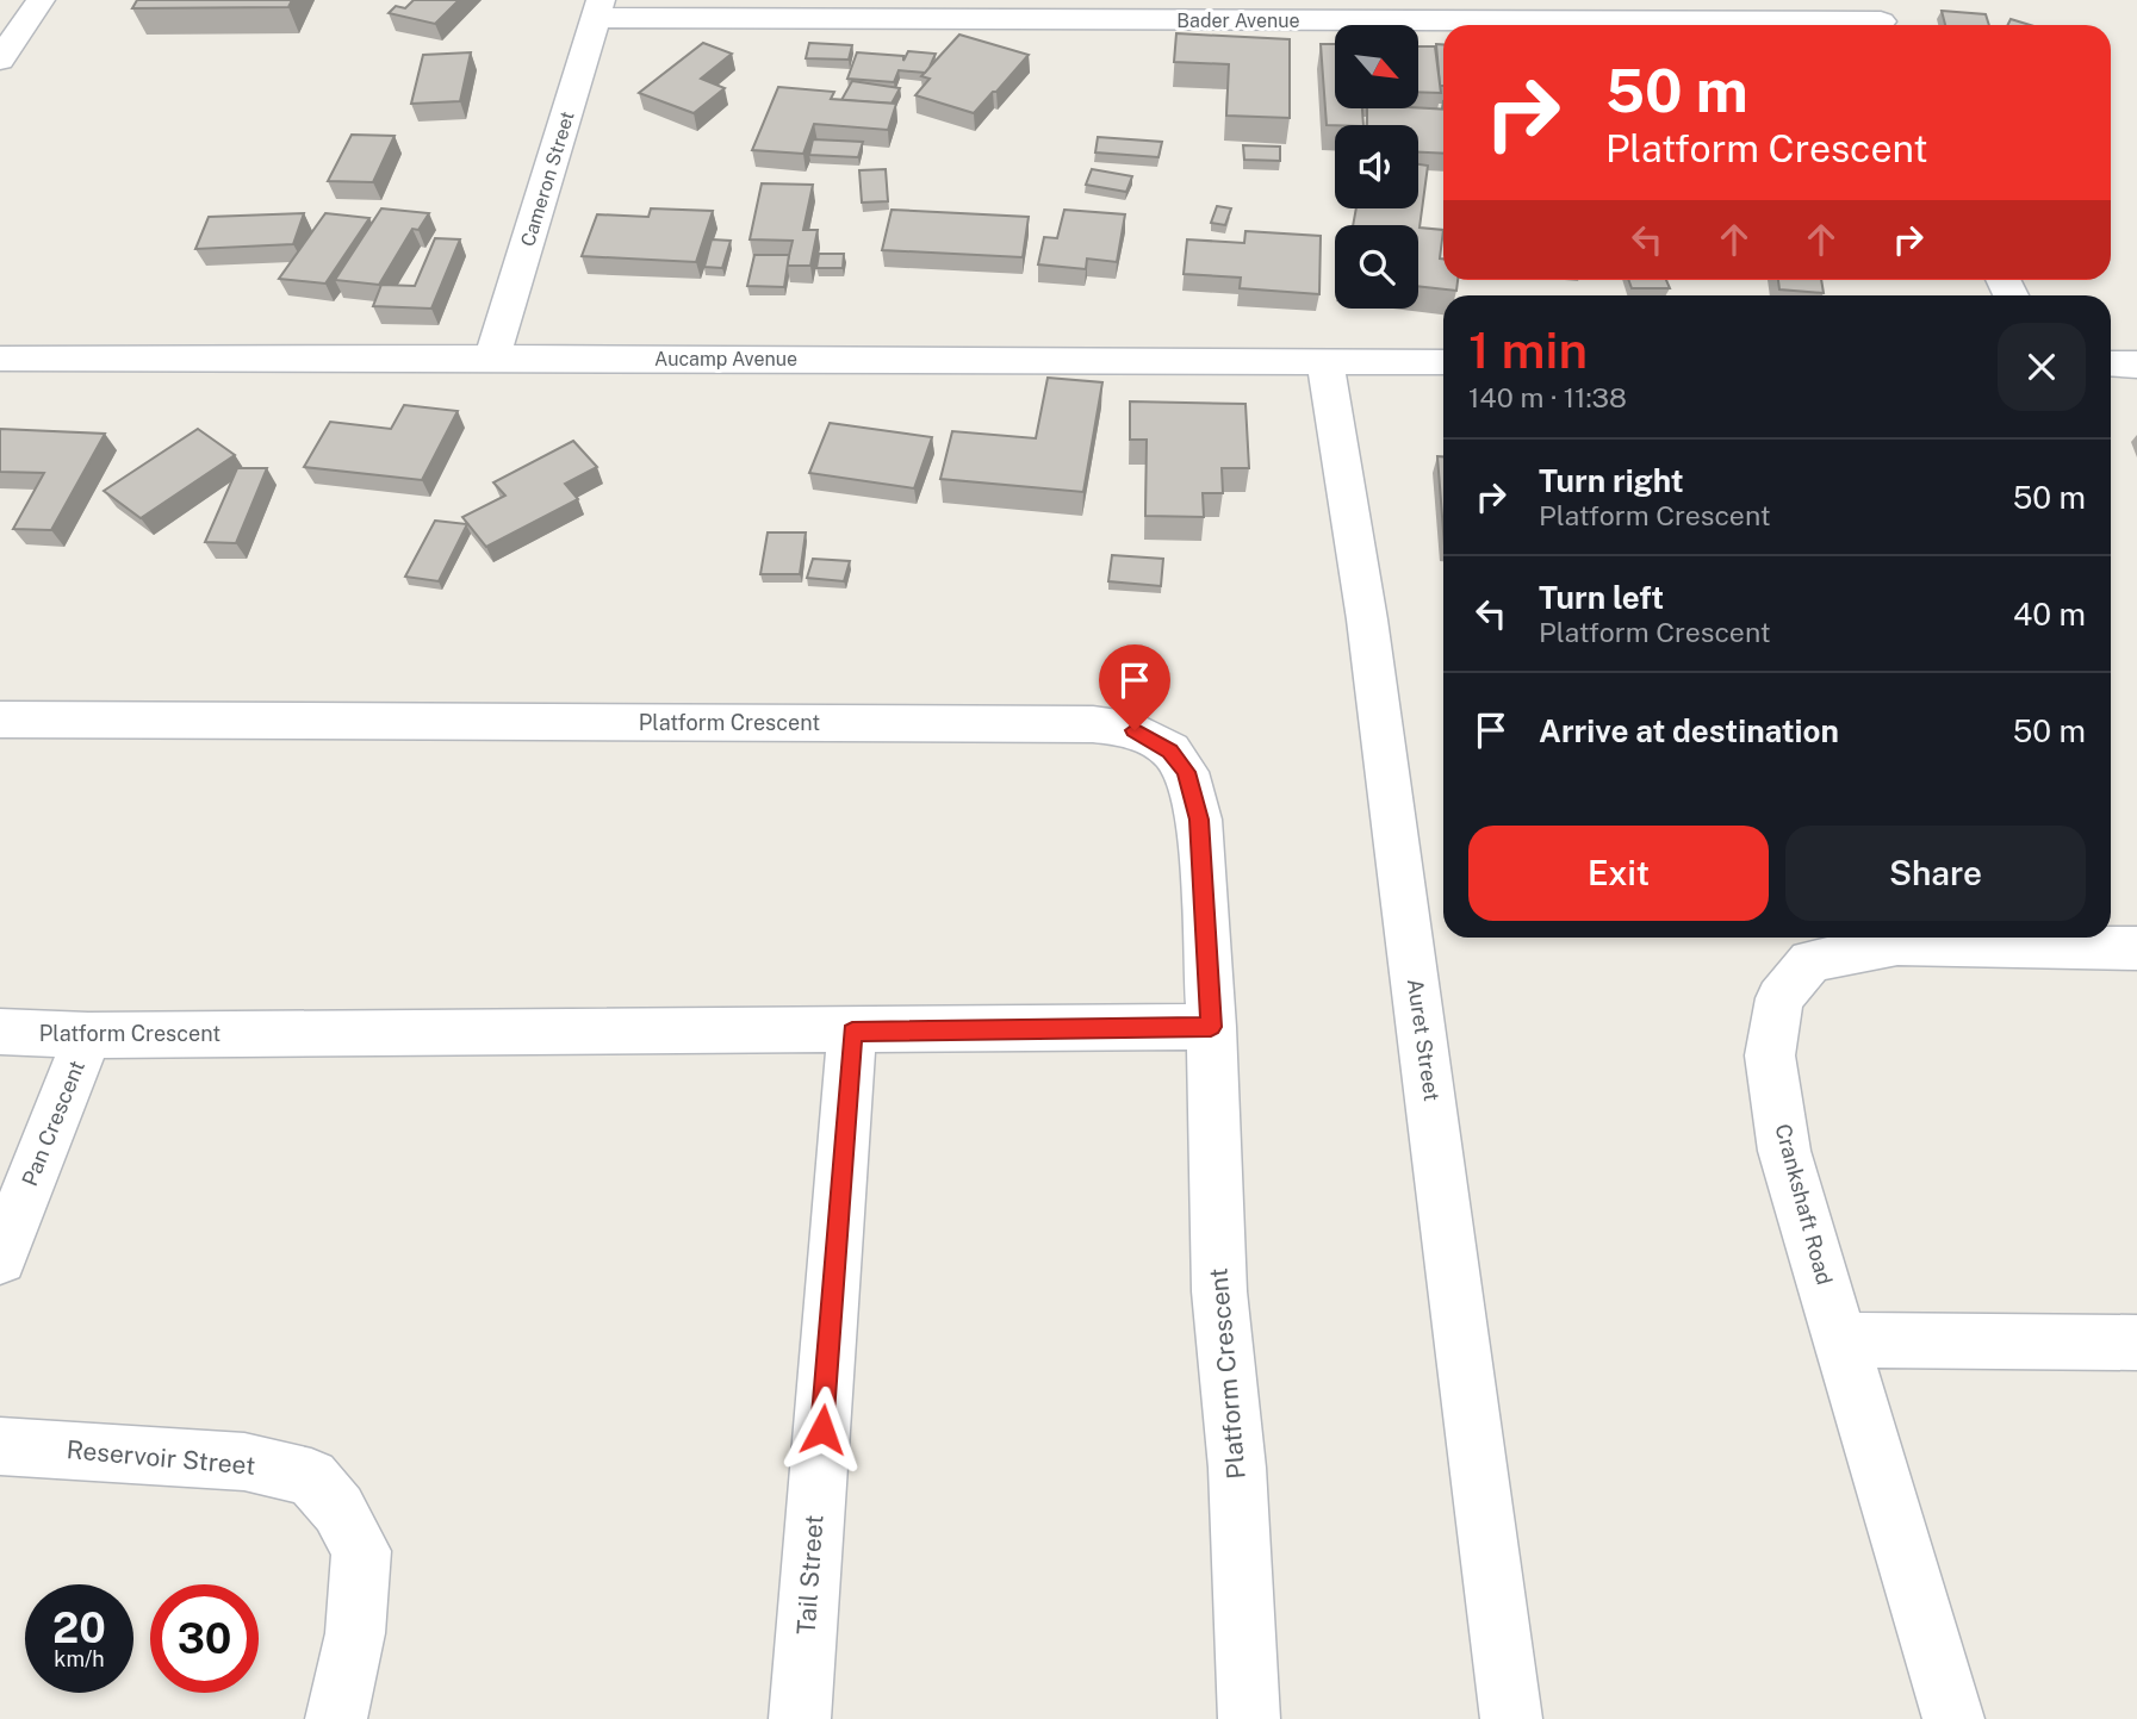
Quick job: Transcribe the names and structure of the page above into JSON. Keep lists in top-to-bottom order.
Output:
{
  "streets": {
    "street": [
      "Bader Avenue",
      "Cameron Street",
      "Aucamp Avenue",
      "Platform Crescent",
      "Auret Street",
      "Pan Crescent",
      "Crankshaft Road",
      "Reservoir Street",
      "Tail Street"
    ]
  },
  "crossings": [
    ["Bader Avenue", "Cameron Street"],
    ["Cameron Street", "Aucamp Avenue"],
    ["Aucamp Avenue", "Auret Street"],
    ["Platform Crescent", "Pan Crescent"],
    ["Platform Crescent", "Tail Street"]
  ],
  "north": "bottom right",
  "page": {
    "turn": ["50 m", "Platform Crescent"],
    "heading": ["1 min", "140 m · 11:38"],
    "list": [
      {
        "name": "Turn right",
        "note": "Platform Crescent",
        "value": "50 m"
      },
      {
        "name": "Turn left",
        "note": "Platform Crescent",
        "value": "40 m"
      },
      {
        "name": "Arrive at destination",
        "value": "50 m"
      }
    ],
    "buttons": ["Exit", "Share"],
    "speed": "20 km/h",
    "limit": "30"
  }
}
